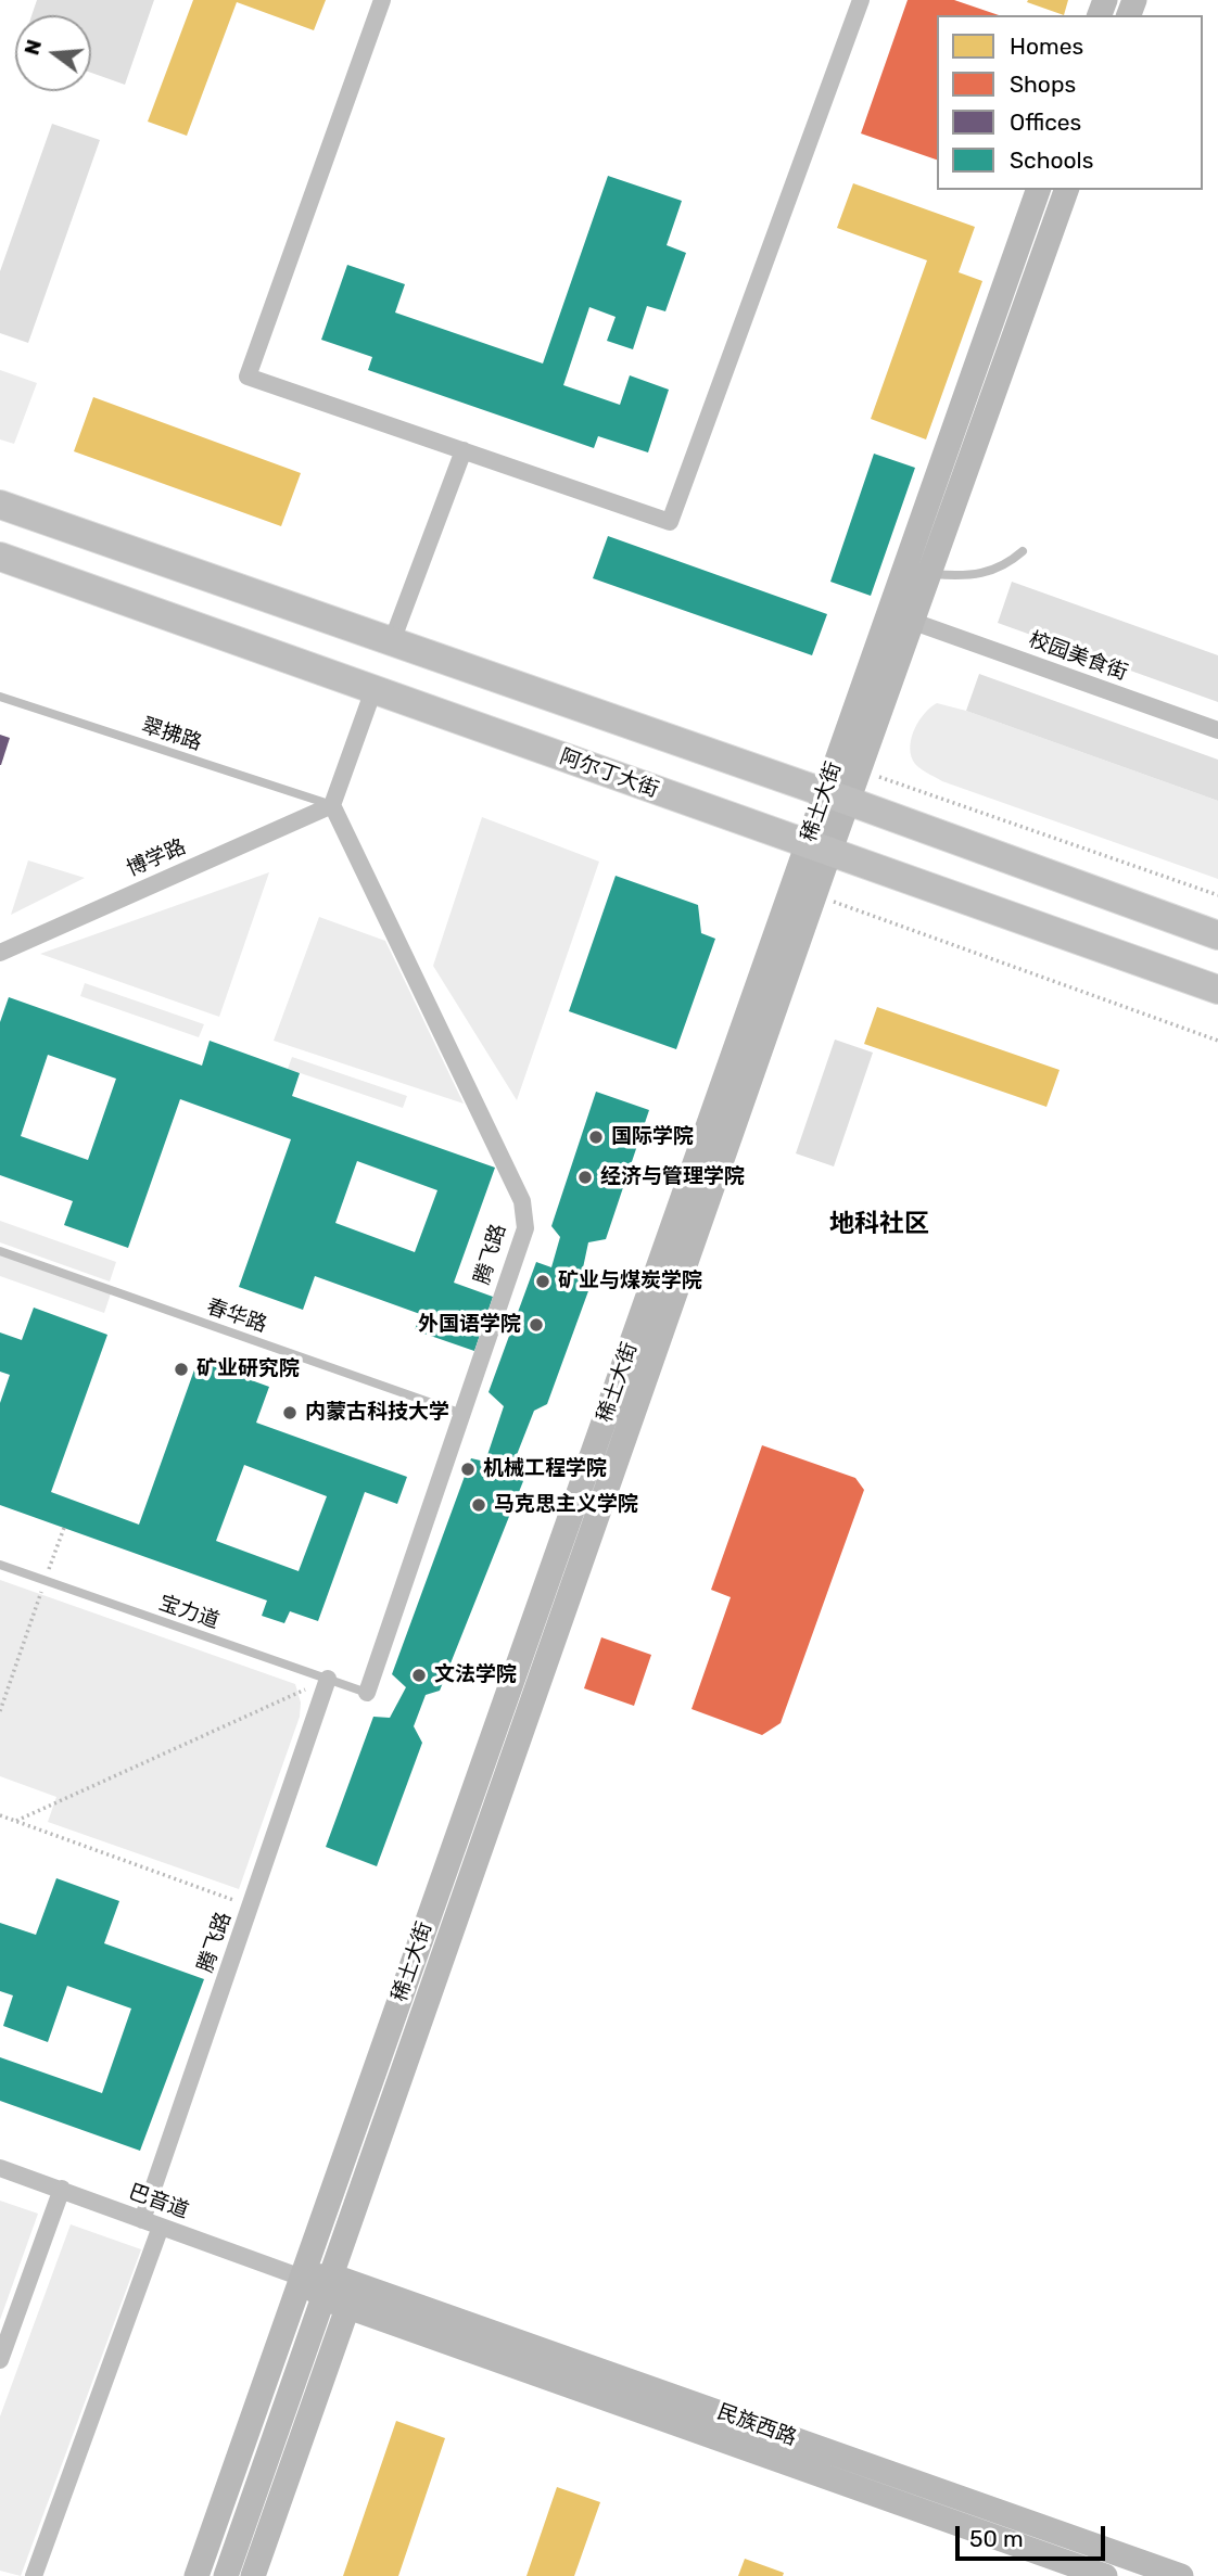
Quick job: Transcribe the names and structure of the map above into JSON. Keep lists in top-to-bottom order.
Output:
{
  "streets": {
    "main road": ["阿尔丁大街", "稀土大街", "民族西路"],
    "street": [
      "校园美食街",
      "博学路",
      "腾飞路",
      "巴音道"
    ],
    "lane": ["翠拂路", "春华路", "宝力道"]
  },
  "crossings": [
    ["翠拂路", "博学路"],
    ["翠拂路", "腾飞路"],
    ["阿尔丁大街", "稀土大街"],
    ["稀土大街", "巴音道"],
    ["稀土大街", "民族西路"],
    ["博学路", "腾飞路"],
    ["腾飞路", "春华路"],
    ["腾飞路", "宝力道"],
    ["腾飞路", "巴音道"],
    ["巴音道", "民族西路"]
  ],
  "districts": ["地科社区"],
  "places": [
    "国际学院",
    "经济与管理学院",
    "矿业与煤炭学院",
    "外国语学院",
    "矿业研究院",
    "内蒙古科技大学",
    "机械工程学院",
    "马克思主义学院",
    "文法学院"
  ],
  "legend": [
    "Homes",
    "Shops",
    "Offices",
    "Schools"
  ],
  "scale_bar": "50 m",
  "north": "left"
}
